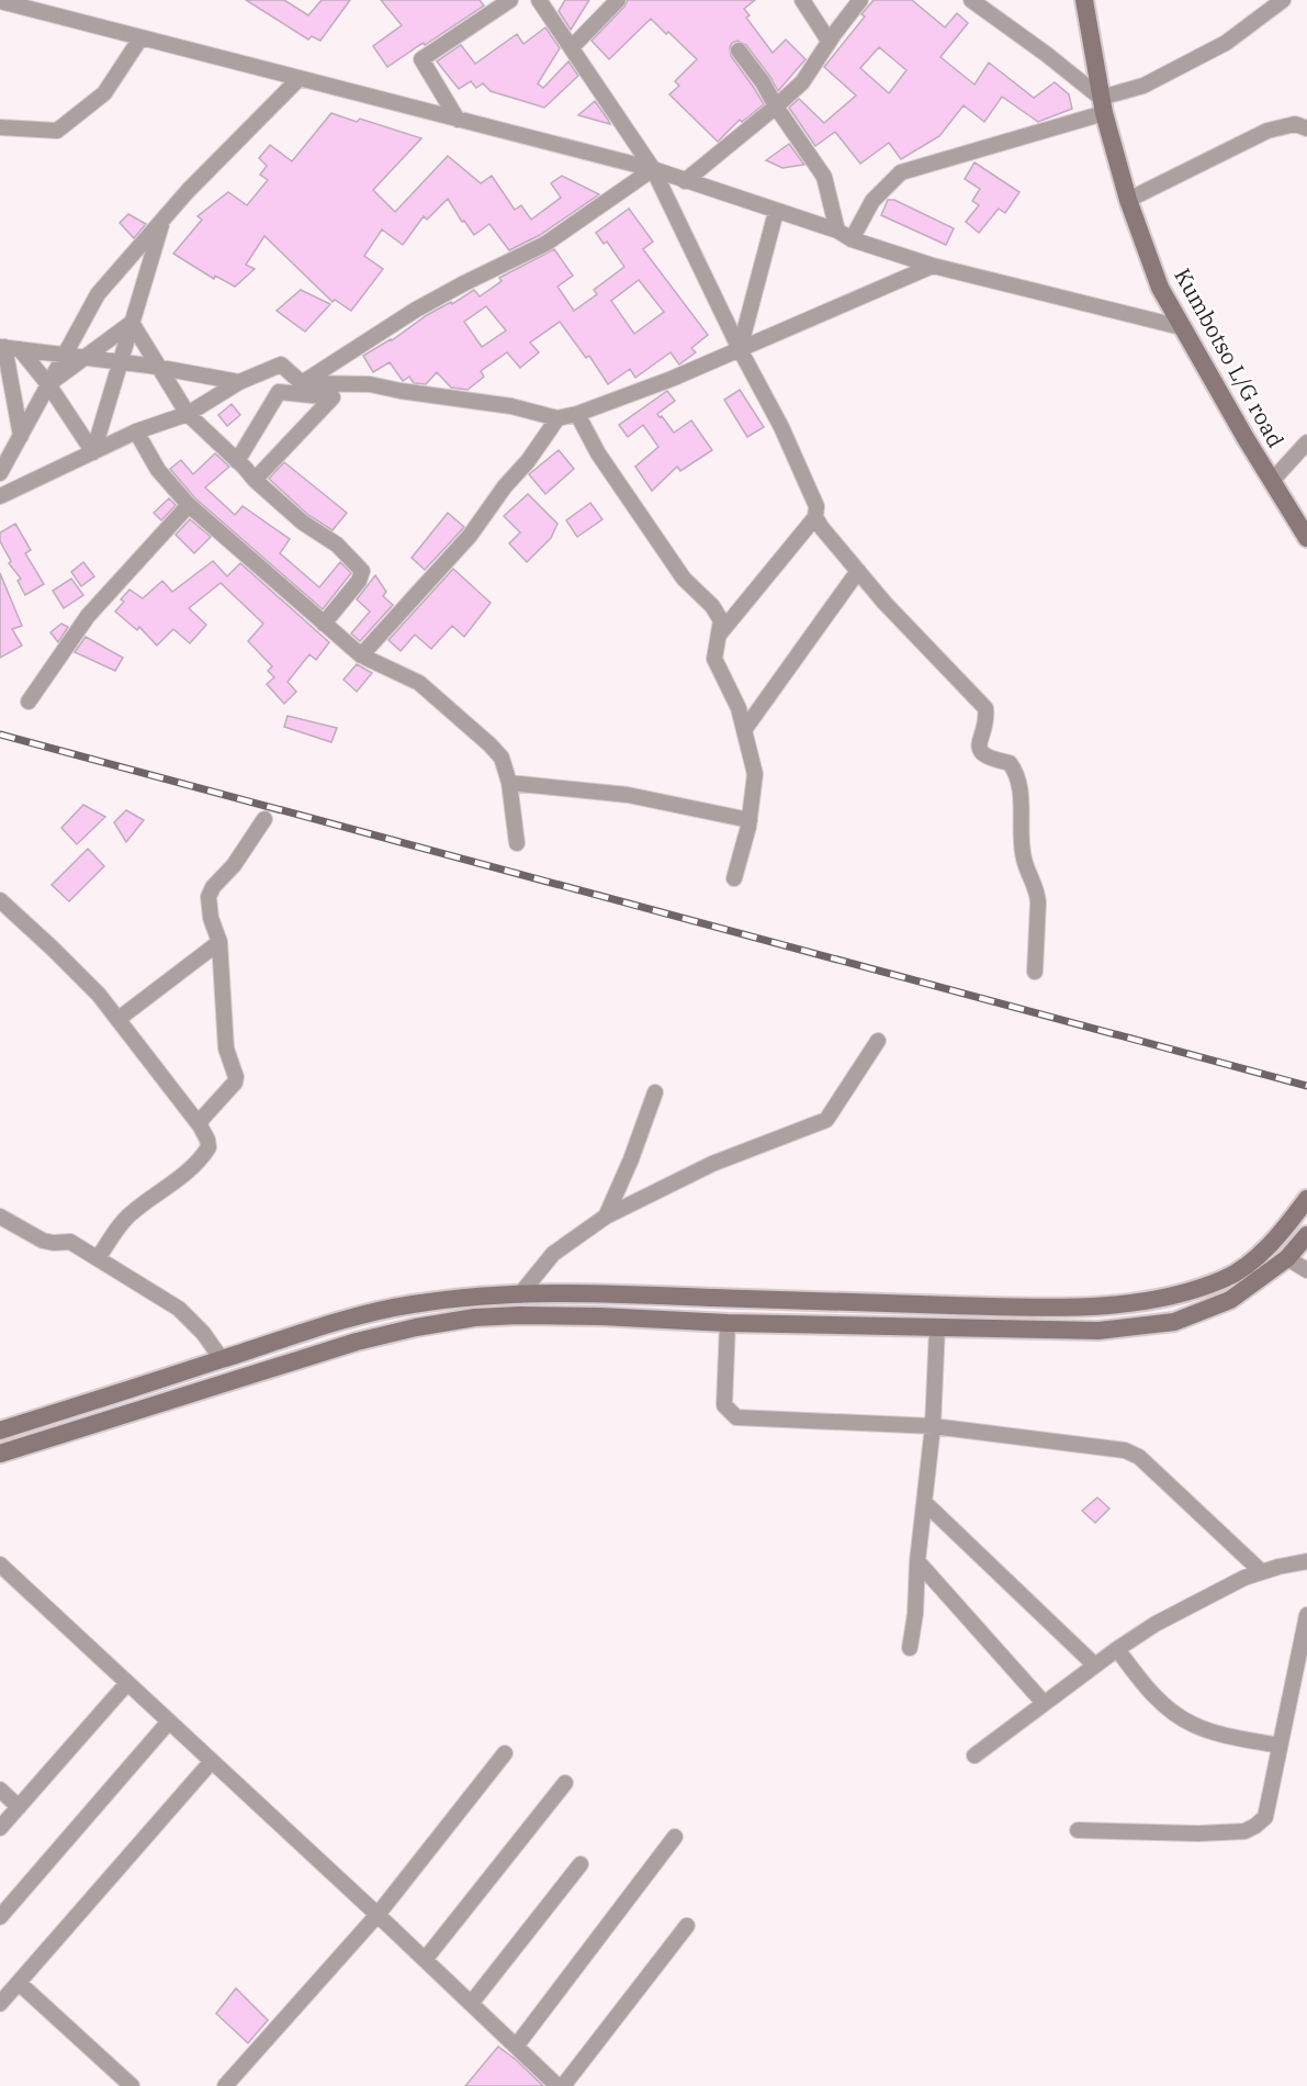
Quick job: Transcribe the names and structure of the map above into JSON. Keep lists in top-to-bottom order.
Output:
{
  "streets": {
    "main road": ["Kumbotso L/G road"]
  }
}
